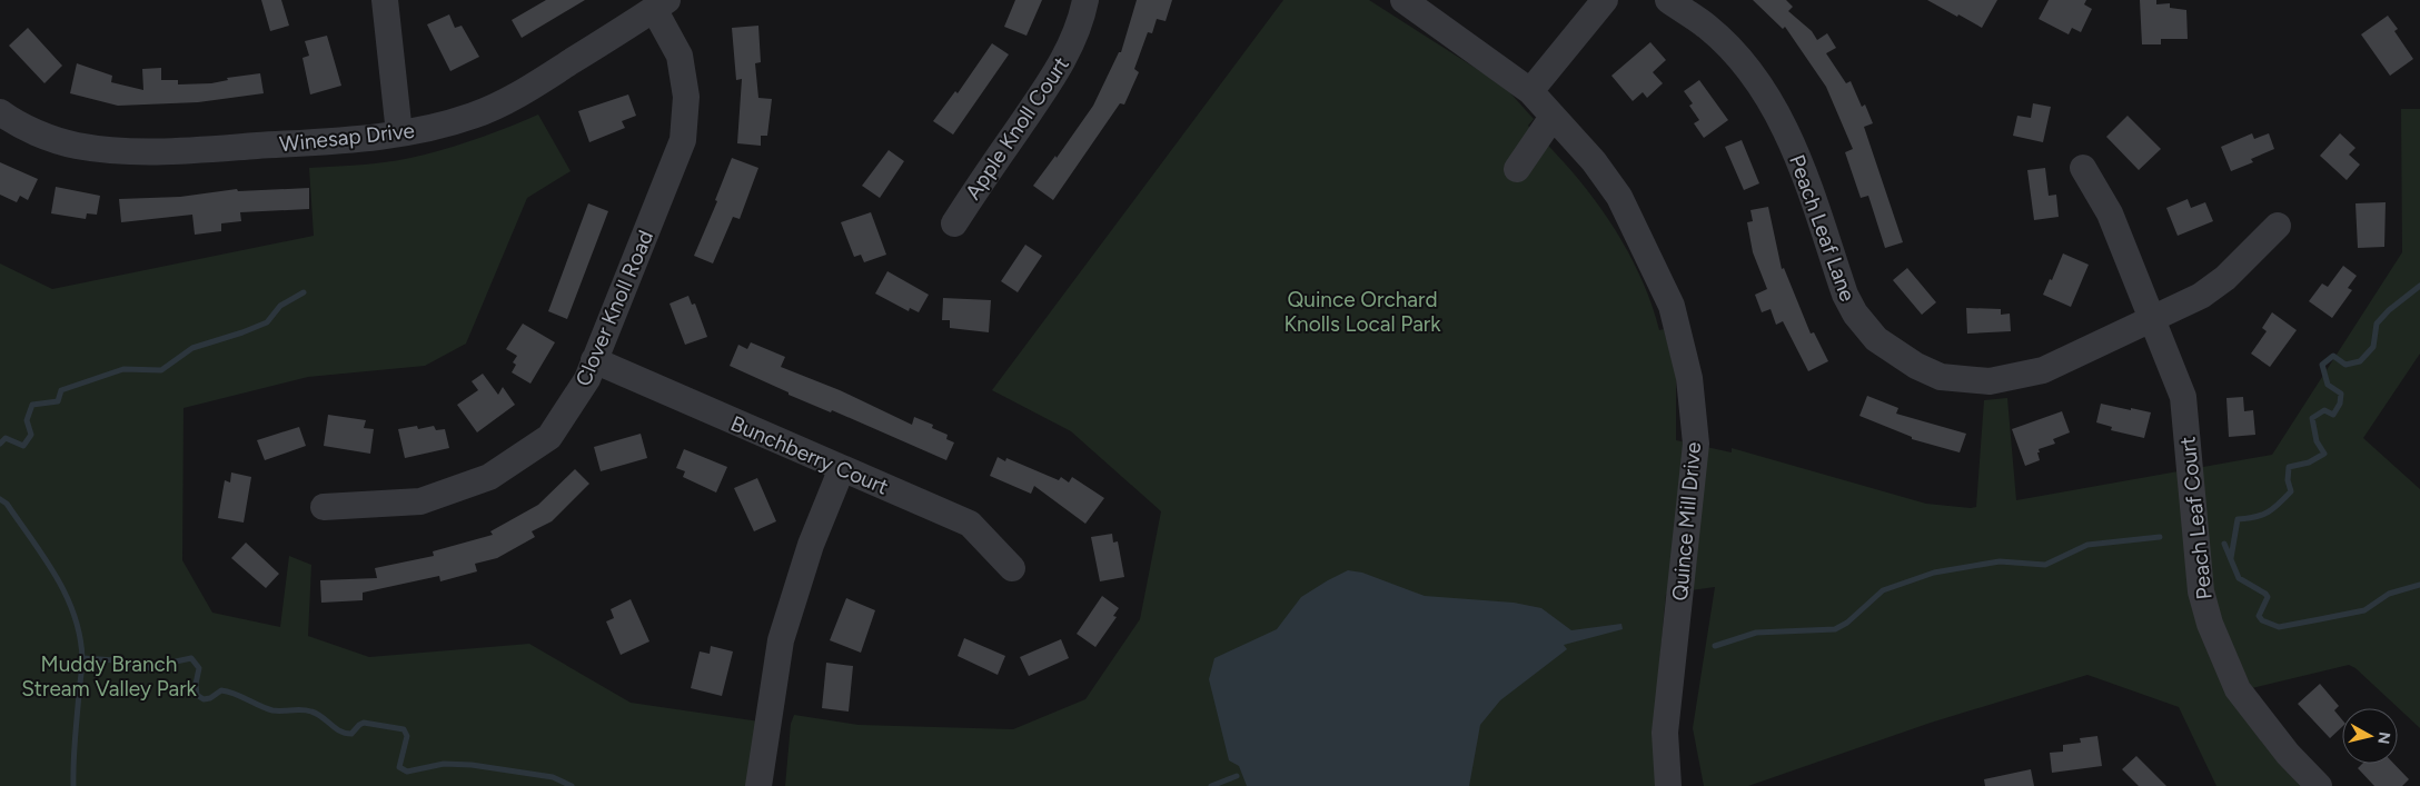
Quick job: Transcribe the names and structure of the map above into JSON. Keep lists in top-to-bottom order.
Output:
{
  "streets": {
    "street": [
      "Apple Knoll Court",
      "Winesap Drive",
      "Peach Leaf Lane",
      "Clover Knoll Road",
      "Bunchberry Court",
      "Peach Leaf Court",
      "Quince Mill Drive"
    ]
  },
  "crossings": [
    ["Winesap Drive", "Clover Knoll Road"],
    ["Peach Leaf Lane", "Peach Leaf Court"],
    ["Clover Knoll Road", "Bunchberry Court"]
  ],
  "parks": ["Quince Orchard Knolls Local Park", "Muddy Branch Stream Valley Park"],
  "north": "right"
}
